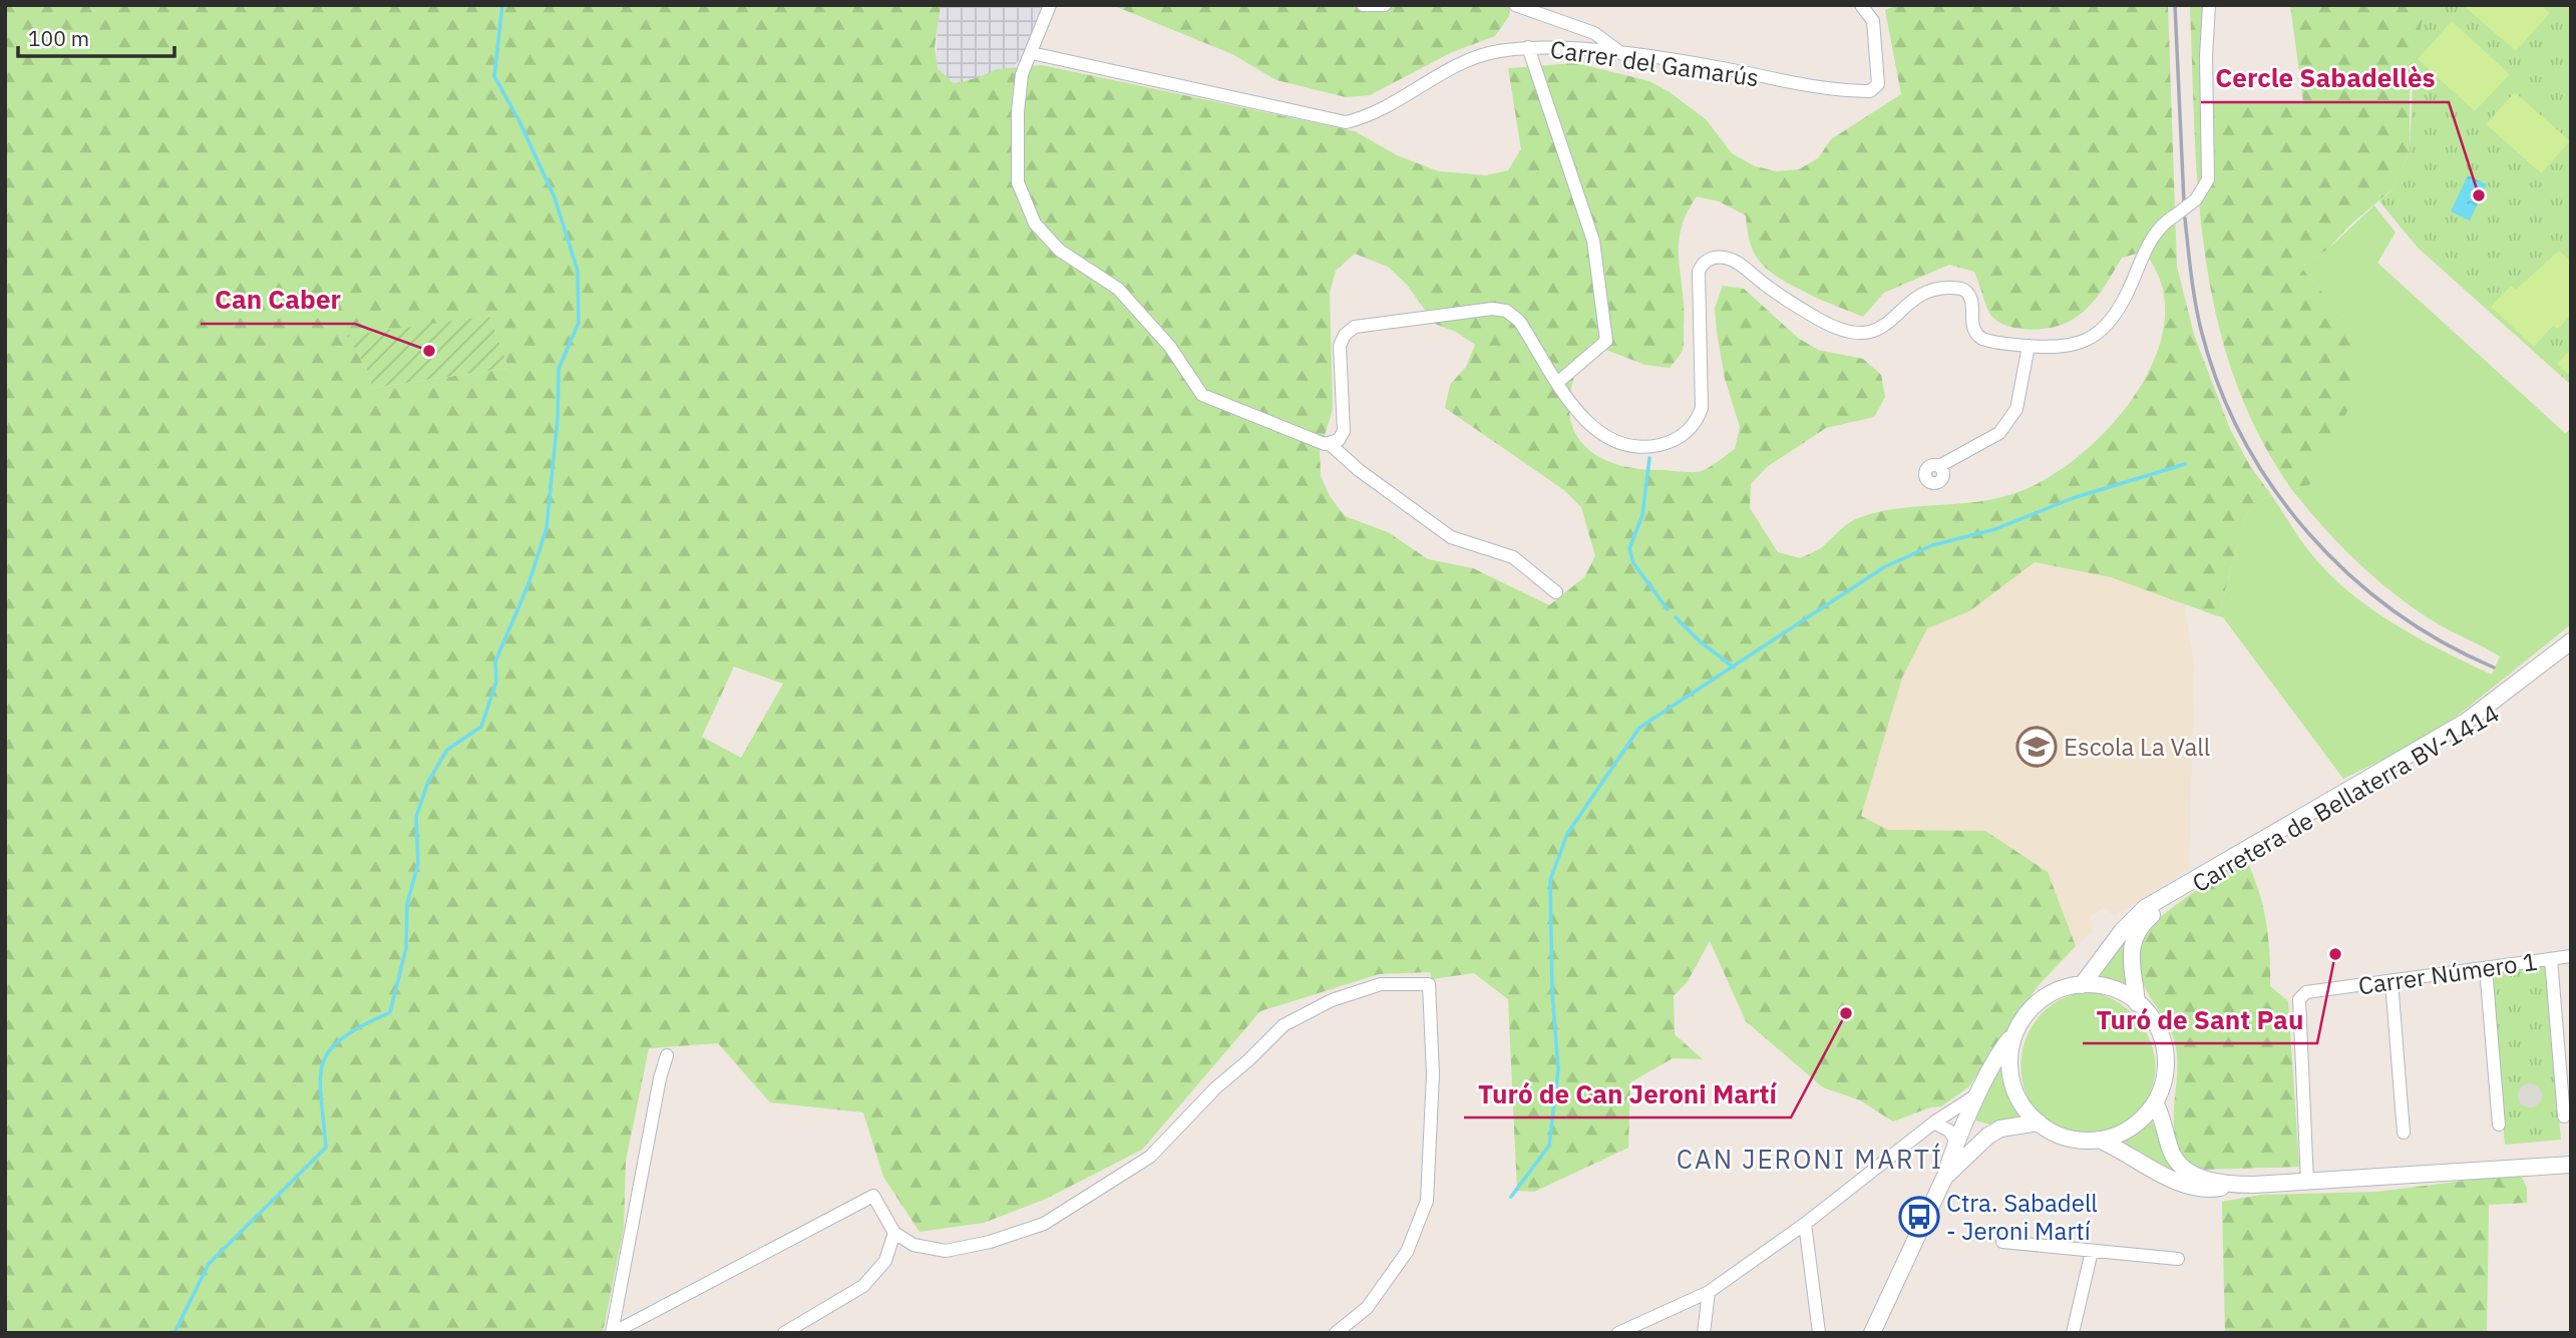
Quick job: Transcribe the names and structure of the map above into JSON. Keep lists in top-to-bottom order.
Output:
{
  "streets": {
    "street": ["Carrer del Gamarús", "Carretera de Bellaterra BV-1414", "Carrer Número 1"]
  },
  "districts": ["CAN JERONI MARTÍ"],
  "places": {
    "other": [
      "Cercle Sabadellès",
      "Can Caber",
      "Turó de Sant Pau",
      "Turó de Can Jeroni Martí"
    ],
    "school or university": ["Escola La Vall"],
    "bus stop": ["Ctra. Sabadell - Jeroni Martí"]
  },
  "scale_bar": "100 m"
}
